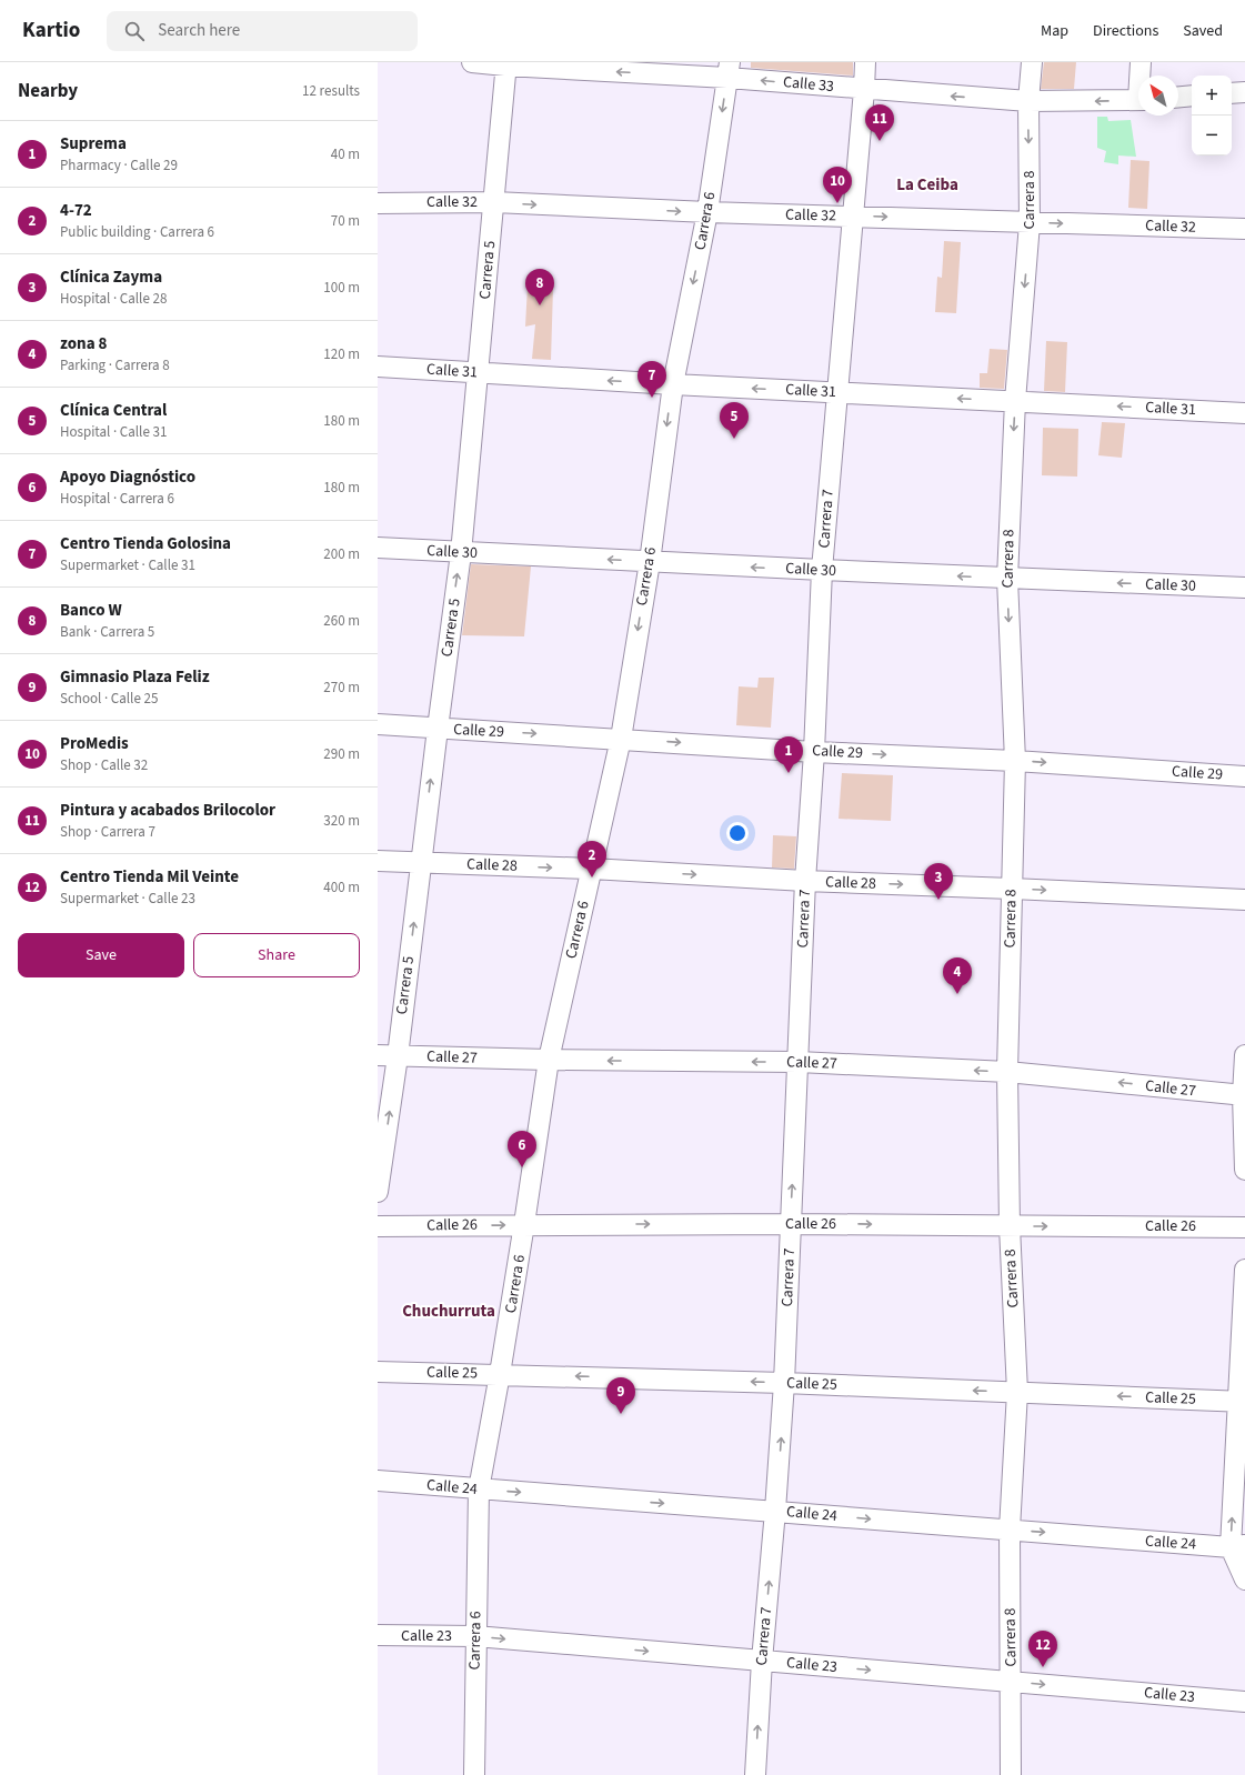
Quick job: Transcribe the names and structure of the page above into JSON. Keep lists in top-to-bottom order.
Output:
{
  "streets": {
    "street": [
      "Calle 33",
      "Carrera 8",
      "Calle 32",
      "Carrera 6",
      "Carrera 5",
      "Calle 31",
      "Carrera 7",
      "Calle 30",
      "Calle 29",
      "Calle 28",
      "Calle 27",
      "Calle 26",
      "Calle 25",
      "Calle 24",
      "Calle 23"
    ]
  },
  "crossings": [
    ["Calle 33", "Carrera 8"],
    ["Calle 33", "Carrera 6"],
    ["Calle 33", "Carrera 5"],
    ["Calle 33", "Carrera 7"],
    ["Carrera 8", "Calle 32"],
    ["Carrera 8", "Calle 31"],
    ["Carrera 8", "Calle 30"],
    ["Carrera 8", "Calle 29"],
    ["Carrera 8", "Calle 28"],
    ["Carrera 8", "Calle 27"],
    ["Carrera 8", "Calle 26"],
    ["Carrera 8", "Calle 25"],
    ["Carrera 8", "Calle 24"],
    ["Carrera 8", "Calle 23"],
    ["Calle 32", "Carrera 6"],
    ["Calle 32", "Carrera 5"],
    ["Calle 32", "Carrera 7"],
    ["Carrera 6", "Calle 31"],
    ["Carrera 6", "Calle 30"],
    ["Carrera 6", "Calle 29"],
    ["Carrera 6", "Calle 28"],
    ["Carrera 6", "Calle 27"],
    ["Carrera 6", "Calle 26"],
    ["Carrera 6", "Calle 25"],
    ["Carrera 6", "Calle 24"],
    ["Carrera 6", "Calle 23"],
    ["Carrera 5", "Calle 31"],
    ["Carrera 5", "Calle 30"],
    ["Carrera 5", "Calle 29"],
    ["Carrera 5", "Calle 28"],
    ["Carrera 5", "Calle 27"],
    ["Calle 31", "Carrera 7"],
    ["Carrera 7", "Calle 30"],
    ["Carrera 7", "Calle 29"],
    ["Carrera 7", "Calle 28"],
    ["Carrera 7", "Calle 27"],
    ["Carrera 7", "Calle 26"],
    ["Carrera 7", "Calle 25"],
    ["Carrera 7", "Calle 24"],
    ["Carrera 7", "Calle 23"]
  ],
  "one_way": [
    "Calle 33",
    "Carrera 8",
    "Calle 32",
    "Carrera 6",
    "Carrera 5",
    "Calle 31",
    "Calle 30",
    "Calle 29",
    "Calle 28",
    "Calle 27",
    "Calle 26",
    "Calle 25",
    "Calle 24",
    "Calle 23"
  ],
  "districts": ["La Ceiba", "Chuchurruta"],
  "north": "top left",
  "page": {
    "header": "Kartio",
    "search": "Search here",
    "nav": ["Map", "Directions", "Saved"],
    "heading": ["Nearby", "12 results"],
    "map_buttons": ["+", "−"],
    "pins": [
      "11",
      "10",
      "8",
      "7",
      "5",
      "1",
      "2",
      "3",
      "4",
      "6",
      "9",
      "12"
    ],
    "list": [
      {
        "mark": "1",
        "name": "Suprema",
        "note": "Pharmacy · Calle 29",
        "value": "40 m"
      },
      {
        "mark": "2",
        "name": "4-72",
        "note": "Public building · Carrera 6",
        "value": "70 m"
      },
      {
        "mark": "3",
        "name": "Clínica Zayma",
        "note": "Hospital · Calle 28",
        "value": "100 m"
      },
      {
        "mark": "4",
        "name": "zona 8",
        "note": "Parking · Carrera 8",
        "value": "120 m"
      },
      {
        "mark": "5",
        "name": "Clínica Central",
        "note": "Hospital · Calle 31",
        "value": "180 m"
      },
      {
        "mark": "6",
        "name": "Apoyo Diagnóstico",
        "note": "Hospital · Carrera 6",
        "value": "180 m"
      },
      {
        "mark": "7",
        "name": "Centro Tienda Golosina",
        "note": "Supermarket · Calle 31",
        "value": "200 m"
      },
      {
        "mark": "8",
        "name": "Banco W",
        "note": "Bank · Carrera 5",
        "value": "260 m"
      },
      {
        "mark": "9",
        "name": "Gimnasio Plaza Feliz",
        "note": "School · Calle 25",
        "value": "270 m"
      },
      {
        "mark": "10",
        "name": "ProMedis",
        "note": "Shop · Calle 32",
        "value": "290 m"
      },
      {
        "mark": "11",
        "name": "Pintura y acabados Brilocolor",
        "note": "Shop · Carrera 7",
        "value": "320 m"
      },
      {
        "mark": "12",
        "name": "Centro Tienda Mil Veinte",
        "note": "Supermarket · Calle 23",
        "value": "400 m"
      }
    ],
    "buttons": ["Save", "Share"]
  }
}
